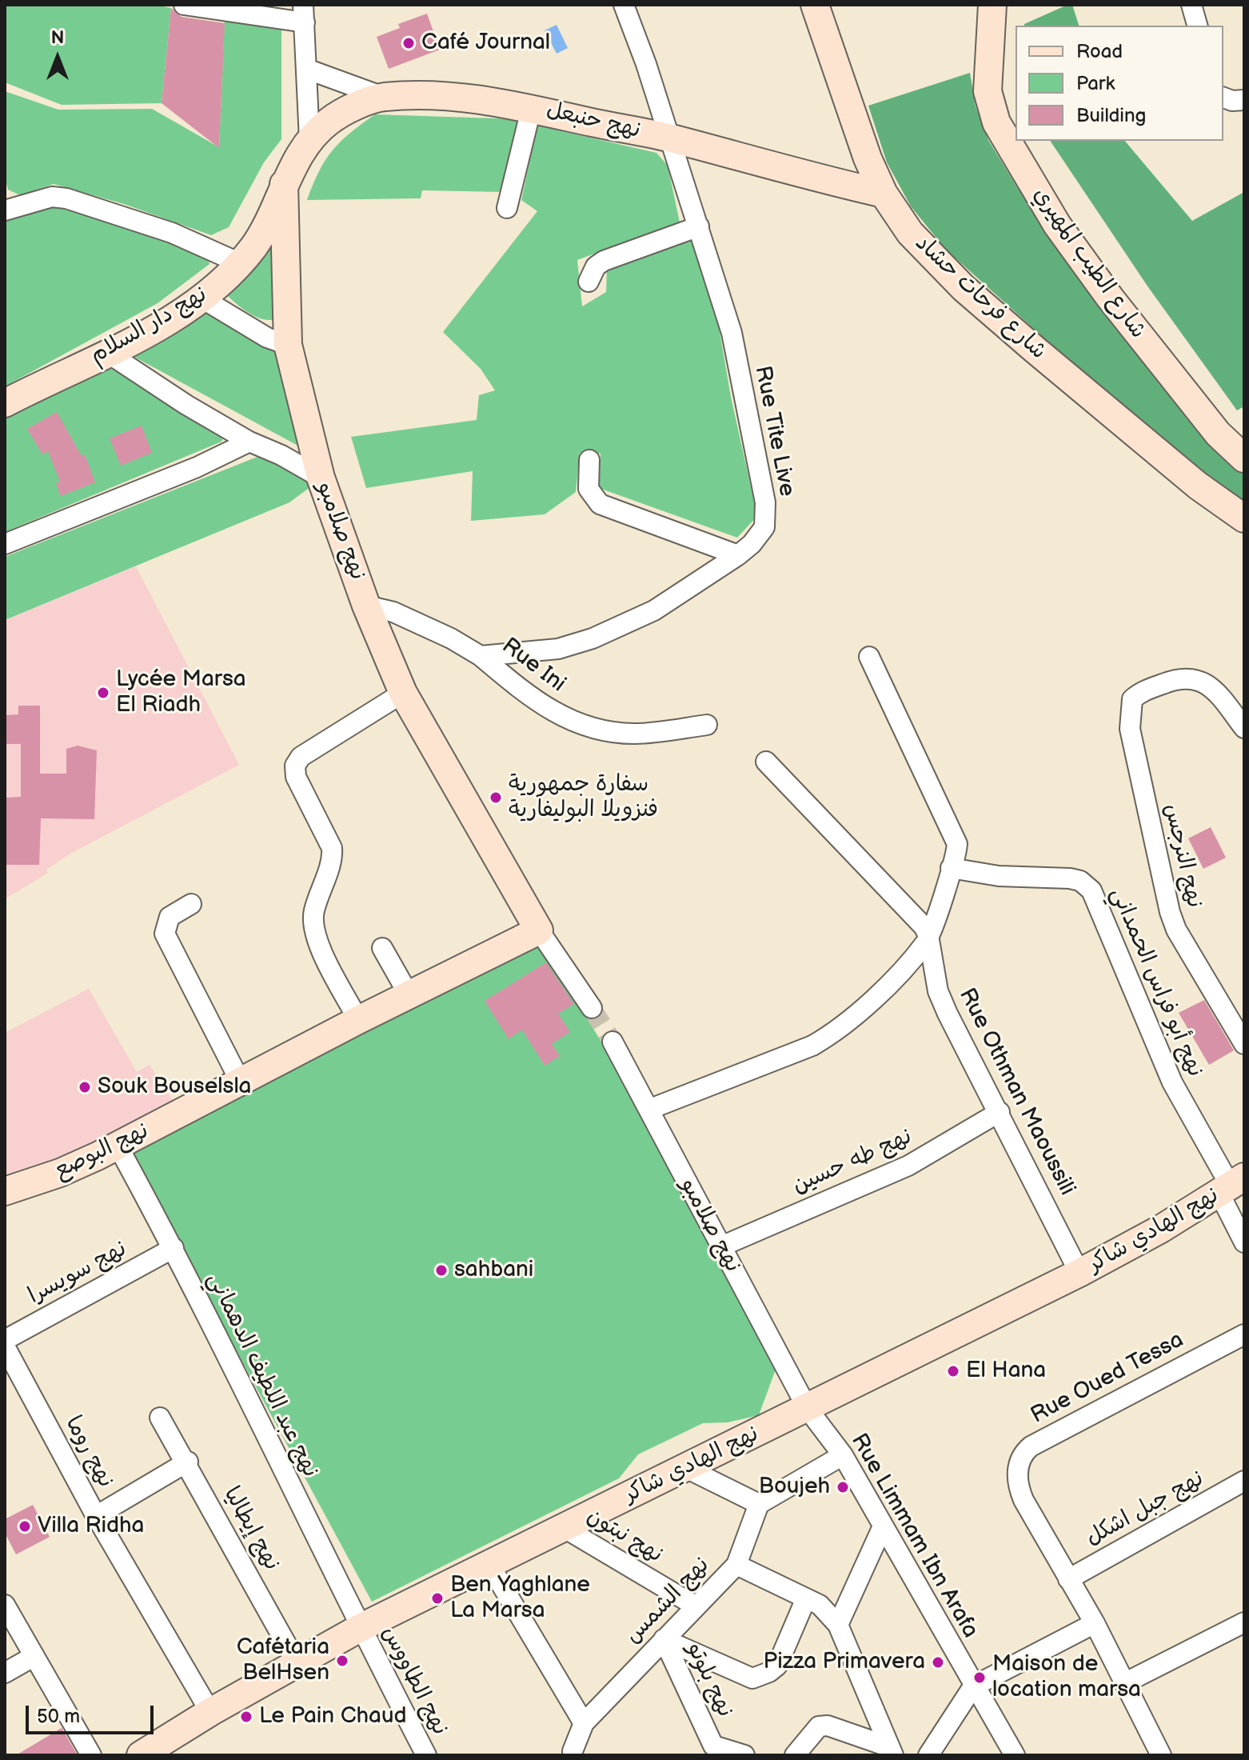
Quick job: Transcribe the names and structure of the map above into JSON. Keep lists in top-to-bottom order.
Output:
{
  "streets": {
    "street": [
      "نهج حنبعل",
      "شارع الطيب المهيري",
      "شارع فرحات حشاد",
      "نهج دار السلام",
      "Rue Tite Live",
      "نهج صلامبو",
      "Rue Ini",
      "نهج النرجس",
      "نهج أبو فراس الحمداني",
      "Rue Othman Maoussili",
      "نهج البوصع",
      "نهج طه حسين",
      "نهج الهادي شاكر",
      "نهج سويسرا",
      "نهج عبد اللطيف الدهماني",
      "Rue Oued Tessa",
      "نهج روما",
      "نهج جبل اشكل",
      "نهج إيطاليا",
      "نهج نبتون",
      "Rue Limmam Ibn Arafa",
      "نهج الشمس",
      "نهج بلوتو",
      "نهج الطاووس"
    ]
  },
  "crossings": [
    ["نهج حنبعل", "شارع فرحات حشاد"],
    ["نهج حنبعل", "Rue Tite Live"],
    ["نهج دار السلام", "نهج صلامبو"],
    ["Rue Tite Live", "Rue Ini"],
    ["نهج صلامبو", "نهج البوصع"],
    ["نهج صلامبو", "نهج طه حسين"],
    ["نهج صلامبو", "نهج الهادي شاكر"],
    ["نهج صلامبو", "Rue Limmam Ibn Arafa"],
    ["نهج أبو فراس الحمداني", "نهج الهادي شاكر"],
    ["Rue Othman Maoussili", "نهج طه حسين"],
    ["Rue Othman Maoussili", "نهج الهادي شاكر"],
    ["نهج البوصع", "نهج عبد اللطيف الدهماني"],
    ["نهج الهادي شاكر", "نهج عبد اللطيف الدهماني"],
    ["نهج الهادي شاكر", "نهج روما"],
    ["نهج الهادي شاكر", "نهج إيطاليا"],
    ["نهج الهادي شاكر", "نهج نبتون"],
    ["نهج الهادي شاكر", "Rue Limmam Ibn Arafa"],
    ["نهج الهادي شاكر", "نهج الطاووس"],
    ["نهج سويسرا", "نهج عبد اللطيف الدهماني"],
    ["نهج عبد اللطيف الدهماني", "نهج الطاووس"],
    ["Rue Oued Tessa", "نهج جبل اشكل"],
    ["نهج نبتون", "نهج الشمس"],
    ["نهج الشمس", "نهج بلوتو"]
  ],
  "places": [
    "Café Journal",
    "Lycée Marsa El Riadh",
    "سفارة جمهورية فنزويلا البوليفارية",
    "Souk Bouselsla",
    "sahbani",
    "El Hana",
    "Boujeh",
    "Villa Ridha",
    "Ben Yaghlane La Marsa",
    "Cafétaria BelHsen",
    "Pizza Primavera",
    "Maison de location marsa",
    "Le Pain Chaud"
  ],
  "legend": ["Road", "Park", "Building"],
  "scale_bar": "50 m",
  "north": "top"
}
